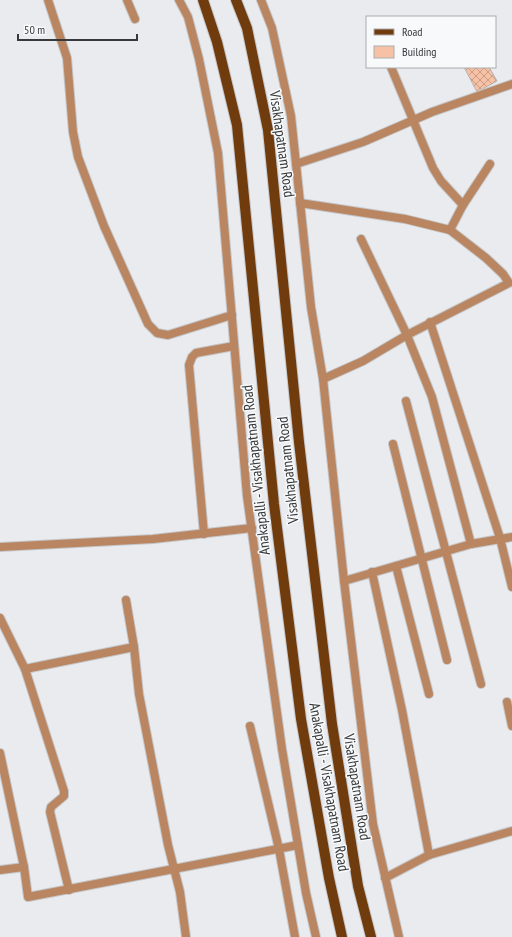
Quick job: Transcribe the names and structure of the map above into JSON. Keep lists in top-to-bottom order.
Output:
{
  "streets": {
    "main road": ["Visakhapatnam Road", "Anakapalli - Visakhapatnam Road"]
  },
  "legend": ["Road", "Building"],
  "scale_bar": "50 m"
}
